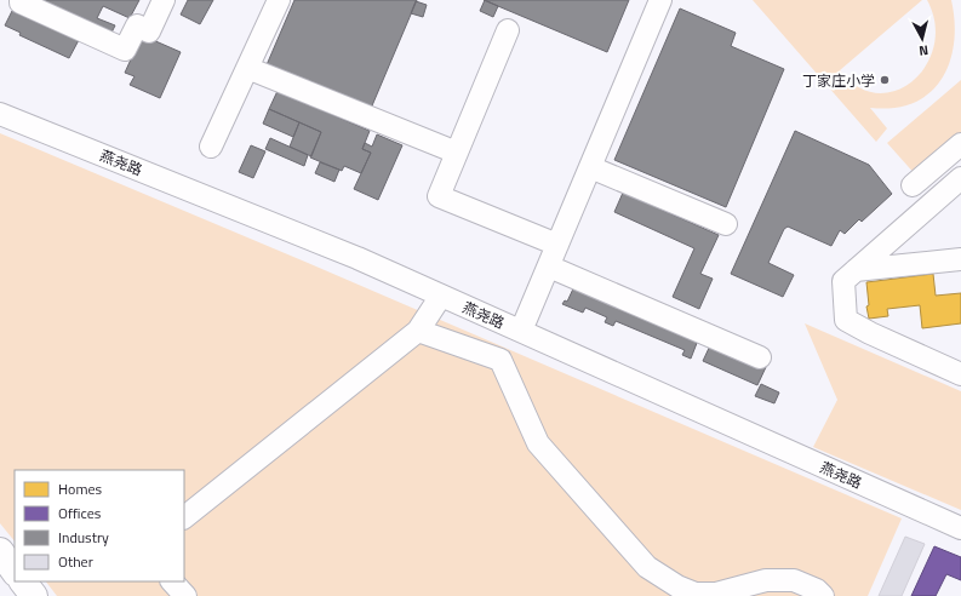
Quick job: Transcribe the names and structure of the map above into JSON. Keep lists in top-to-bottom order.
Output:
{
  "streets": {
    "street": ["燕尧路"]
  },
  "places": ["丁家庄小学"],
  "legend": [
    "Homes",
    "Offices",
    "Industry",
    "Other"
  ],
  "north": "bottom"
}
